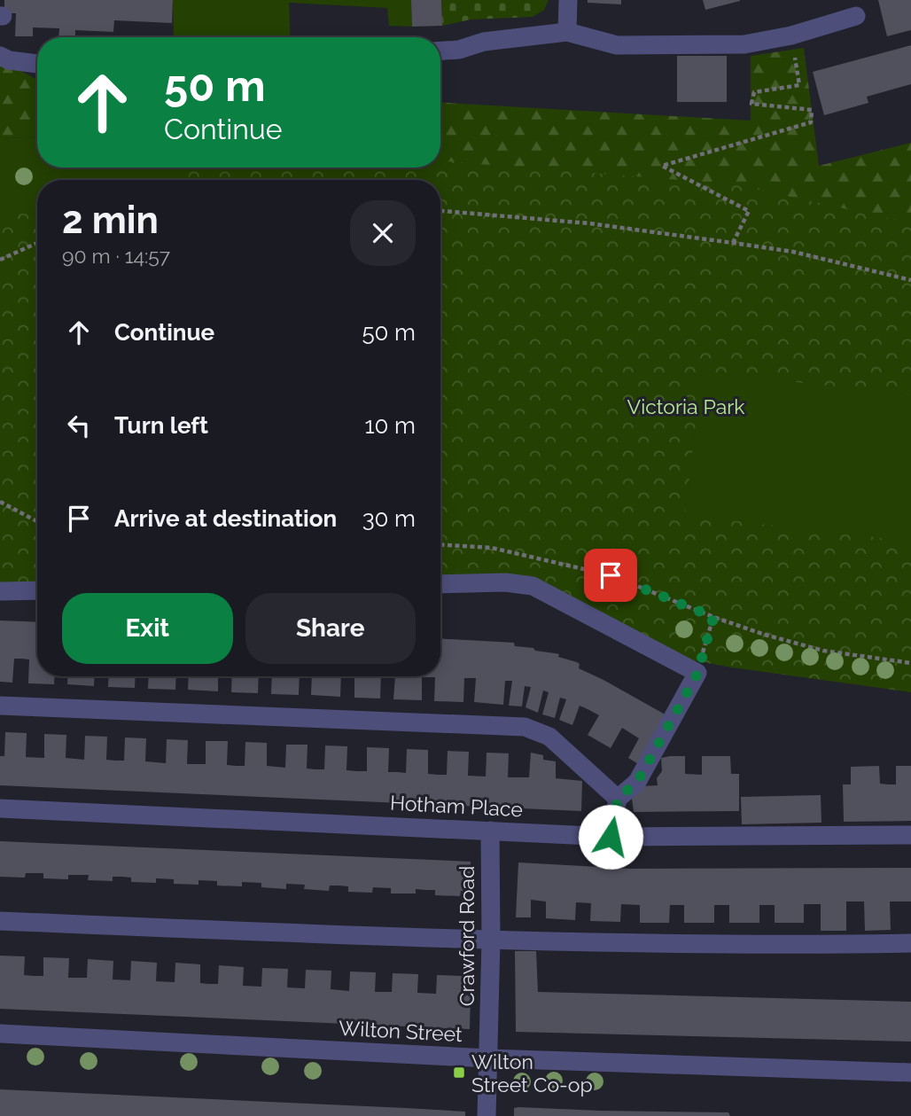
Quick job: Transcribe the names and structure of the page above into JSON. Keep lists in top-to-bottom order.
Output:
{
  "streets": {
    "street": ["Hotham Place", "Crawford Road", "Wilton Street"]
  },
  "crossings": [
    ["Hotham Place", "Crawford Road"],
    ["Crawford Road", "Wilton Street"]
  ],
  "parks": ["Victoria Park"],
  "places": {
    "transit": ["Wilton Street Co-op"]
  },
  "page": {
    "turn": ["50 m", "Continue"],
    "heading": ["2 min", "90 m · 14:57"],
    "list": [
      {
        "name": "Continue",
        "value": "50 m"
      },
      {
        "name": "Turn left",
        "value": "10 m"
      },
      {
        "name": "Arrive at destination",
        "value": "30 m"
      }
    ],
    "buttons": ["Exit", "Share"]
  }
}
